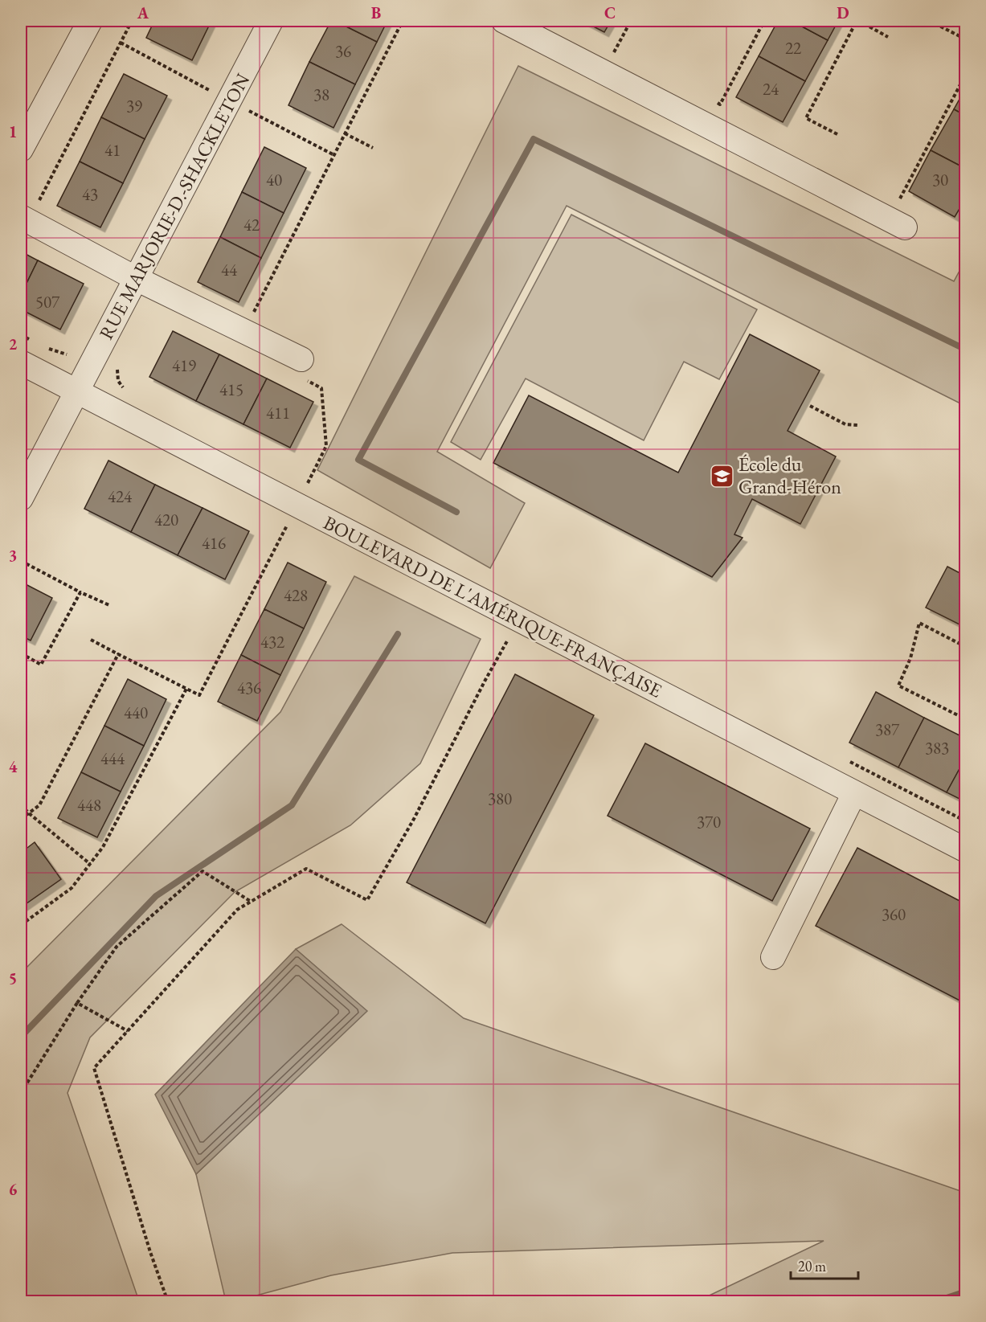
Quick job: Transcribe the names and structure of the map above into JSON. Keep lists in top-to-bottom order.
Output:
{
  "streets": {
    "street": ["RUE MARJORIE-D.-SHACKLETON", "BOULEVARD DE L'AMÉRIQUE-FRANÇAISE"]
  },
  "crossings": [
    ["RUE MARJORIE-D.-SHACKLETON", "BOULEVARD DE L'AMÉRIQUE-FRANÇAISE"]
  ],
  "places": {
    "school or university": ["École du Grand-Héron"]
  },
  "house_numbers": [
    "22",
    "36",
    "24",
    "38",
    "39",
    "41",
    "40",
    "30",
    "43",
    "42",
    "44",
    "507",
    "419",
    "415",
    "411",
    "424",
    "420",
    "416",
    "428",
    "432",
    "436",
    "440",
    "387",
    "383",
    "444",
    "380",
    "448",
    "370",
    "360"
  ],
  "scale_bar": "20 m",
  "grid": {
    "columns": [
      "A",
      "B",
      "C",
      "D"
    ],
    "rows": [
      "1",
      "2",
      "3",
      "4",
      "5",
      "6"
    ]
  }
}
